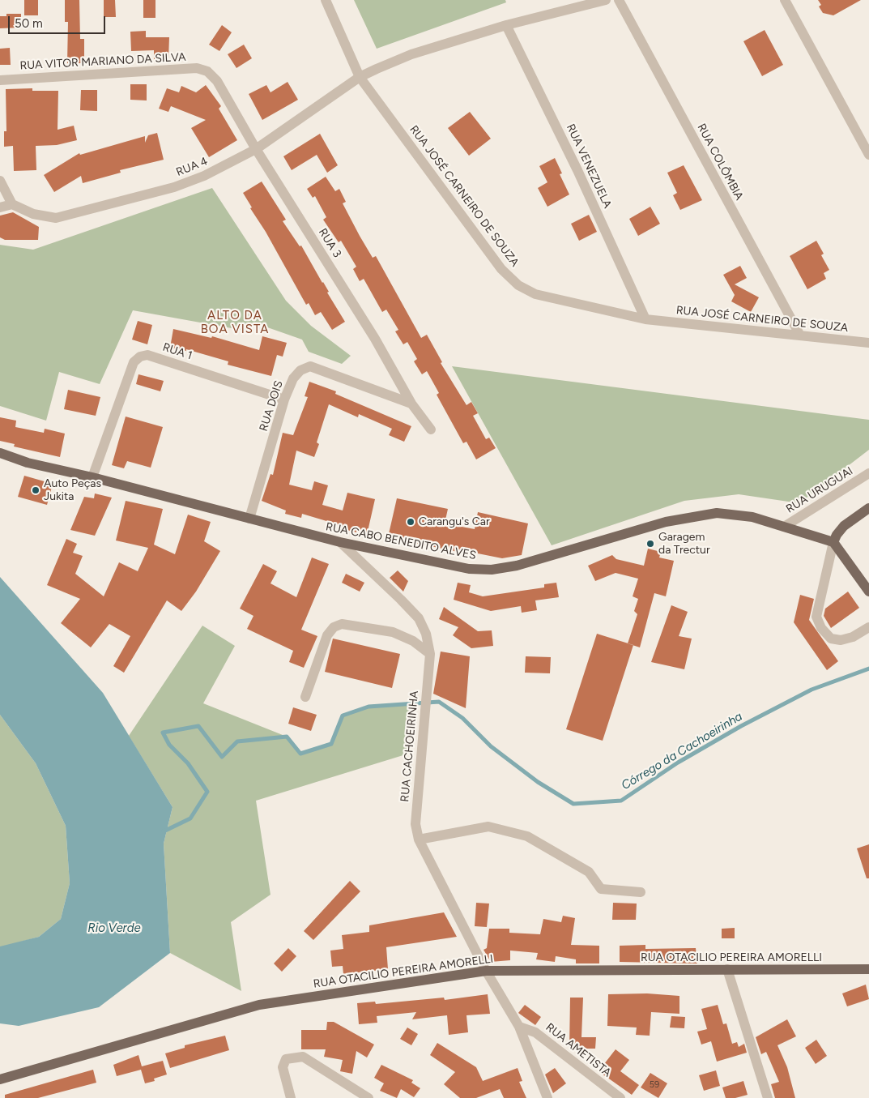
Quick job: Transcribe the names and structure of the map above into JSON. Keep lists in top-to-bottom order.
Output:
{
  "streets": {
    "main road": ["RUA CABO BENEDITO ALVES", "RUA OTACILIO PEREIRA AMORELLI"],
    "street": [
      "RUA VITOR MARIANO DA SILVA",
      "RUA COLÔMBIA",
      "RUA VENEZUELA",
      "RUA 4",
      "RUA JOSÉ CARNEIRO DE SOUZA",
      "RUA 3",
      "RUA 1",
      "RUA DOIS",
      "RUA URUGUAI",
      "RUA CACHOEIRINHA",
      "RUA AMETISTA"
    ]
  },
  "crossings": [
    ["RUA VITOR MARIANO DA SILVA", "RUA 3"],
    ["RUA COLÔMBIA", "RUA JOSÉ CARNEIRO DE SOUZA"],
    ["RUA VENEZUELA", "RUA JOSÉ CARNEIRO DE SOUZA"],
    ["RUA 4", "RUA JOSÉ CARNEIRO DE SOUZA"],
    ["RUA 4", "RUA 3"],
    ["RUA 3", "RUA DOIS"],
    ["RUA 1", "RUA DOIS"],
    ["RUA 1", "RUA CABO BENEDITO ALVES"],
    ["RUA DOIS", "RUA CABO BENEDITO ALVES"],
    ["RUA URUGUAI", "RUA CABO BENEDITO ALVES"],
    ["RUA CABO BENEDITO ALVES", "RUA CACHOEIRINHA"],
    ["RUA CACHOEIRINHA", "RUA OTACILIO PEREIRA AMORELLI"],
    ["RUA CACHOEIRINHA", "RUA AMETISTA"]
  ],
  "districts": ["ALTO DA BOA VISTA"],
  "water": ["Córrego da Cachoeirinha", "Rio Verde"],
  "places": ["Auto Peças Jukita", "Carangu's Car", "Garagem da Trectur"],
  "house_numbers": ["59"],
  "scale_bar": "50 m"
}
